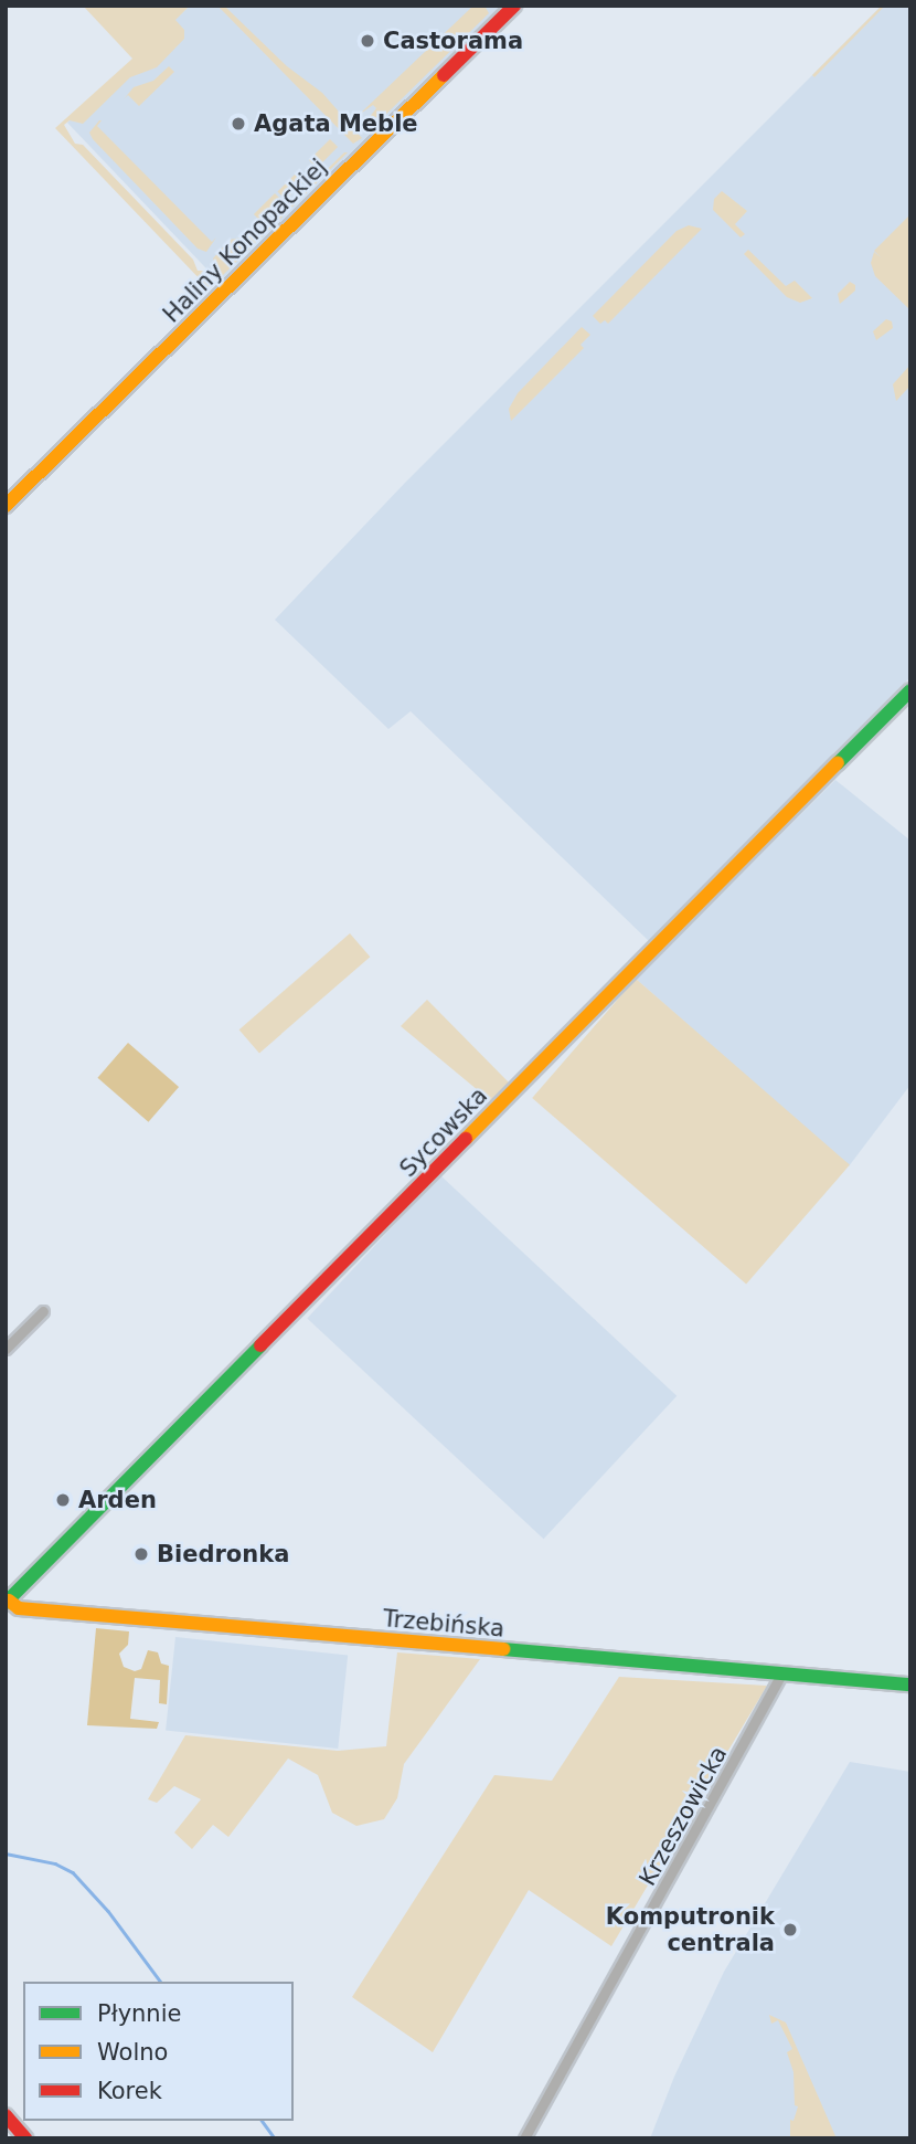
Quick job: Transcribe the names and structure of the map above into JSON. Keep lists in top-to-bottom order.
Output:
{
  "streets": {
    "street": [
      "Haliny Konopackiej",
      "Sycowska",
      "Trzebińska",
      "Krzeszowicka"
    ]
  },
  "crossings": [
    ["Sycowska", "Trzebińska"],
    ["Trzebińska", "Krzeszowicka"]
  ],
  "places": [
    "Castorama",
    "Agata Meble",
    "Arden",
    "Biedronka",
    "Komputronik centrala"
  ],
  "legend": ["Płynnie", "Wolno", "Korek"]
}
